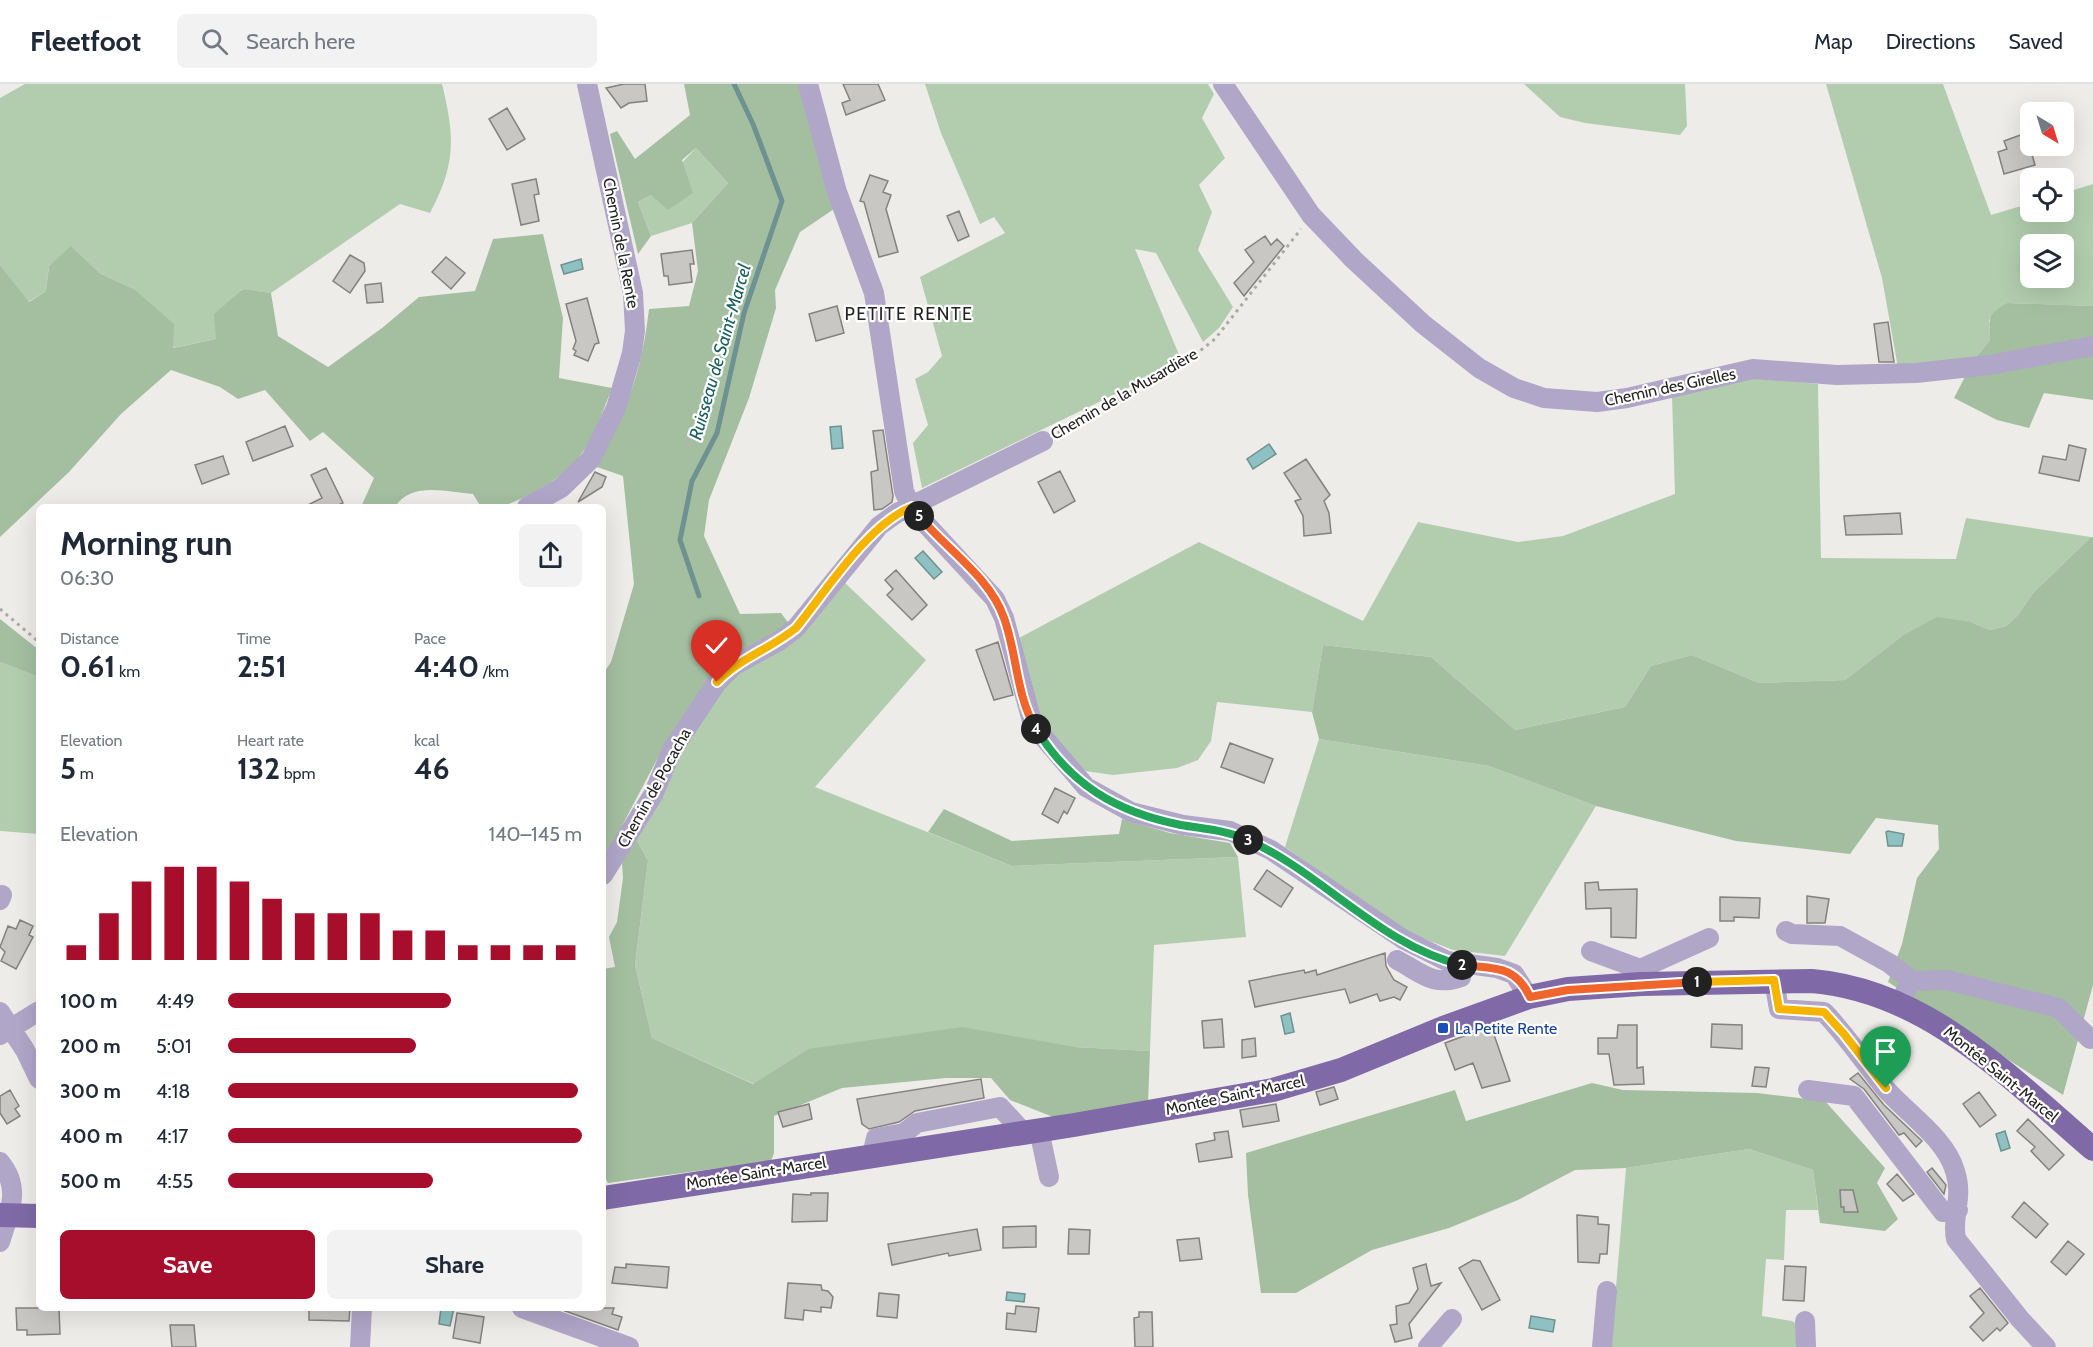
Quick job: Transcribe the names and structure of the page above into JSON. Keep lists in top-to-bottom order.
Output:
{
  "streets": {
    "main road": ["Montée Saint-Marcel"],
    "street": [
      "Chemin de la Rente",
      "Chemin des Girelles",
      "Chemin de la Musardière",
      "Chemin de Pocacha"
    ]
  },
  "crossings": [
    ["Chemin des Girelles", "Chemin de la Musardière"],
    ["Chemin de la Musardière", "Chemin de Pocacha"]
  ],
  "districts": ["PETITE RENTE"],
  "water": ["Ruisseau de Saint-Marcel"],
  "places": {
    "transit": ["La Petite Rente"]
  },
  "north": "bottom right",
  "page": {
    "header": "Fleetfoot",
    "search": "Search here",
    "nav": ["Map", "Directions", "Saved"],
    "pins": [
      "5",
      "4",
      "3",
      "2",
      "1"
    ],
    "heading": ["Morning run", "06:30"],
    "stats": [
      ["Distance", "0.61 km"],
      ["Time", "2:51"],
      ["Pace", "4:40 /km"],
      ["Elevation", "5 m"],
      ["Heart rate", "132 bpm"],
      ["kcal", "46"]
    ],
    "chart": ["Elevation", "140–145 m"],
    "list": [
      {
        "name": "100 m",
        "note": "4:49"
      },
      {
        "name": "200 m",
        "note": "5:01"
      },
      {
        "name": "300 m",
        "note": "4:18"
      },
      {
        "name": "400 m",
        "note": "4:17"
      },
      {
        "name": "500 m",
        "note": "4:55"
      }
    ],
    "buttons": ["Save", "Share"]
  }
}
